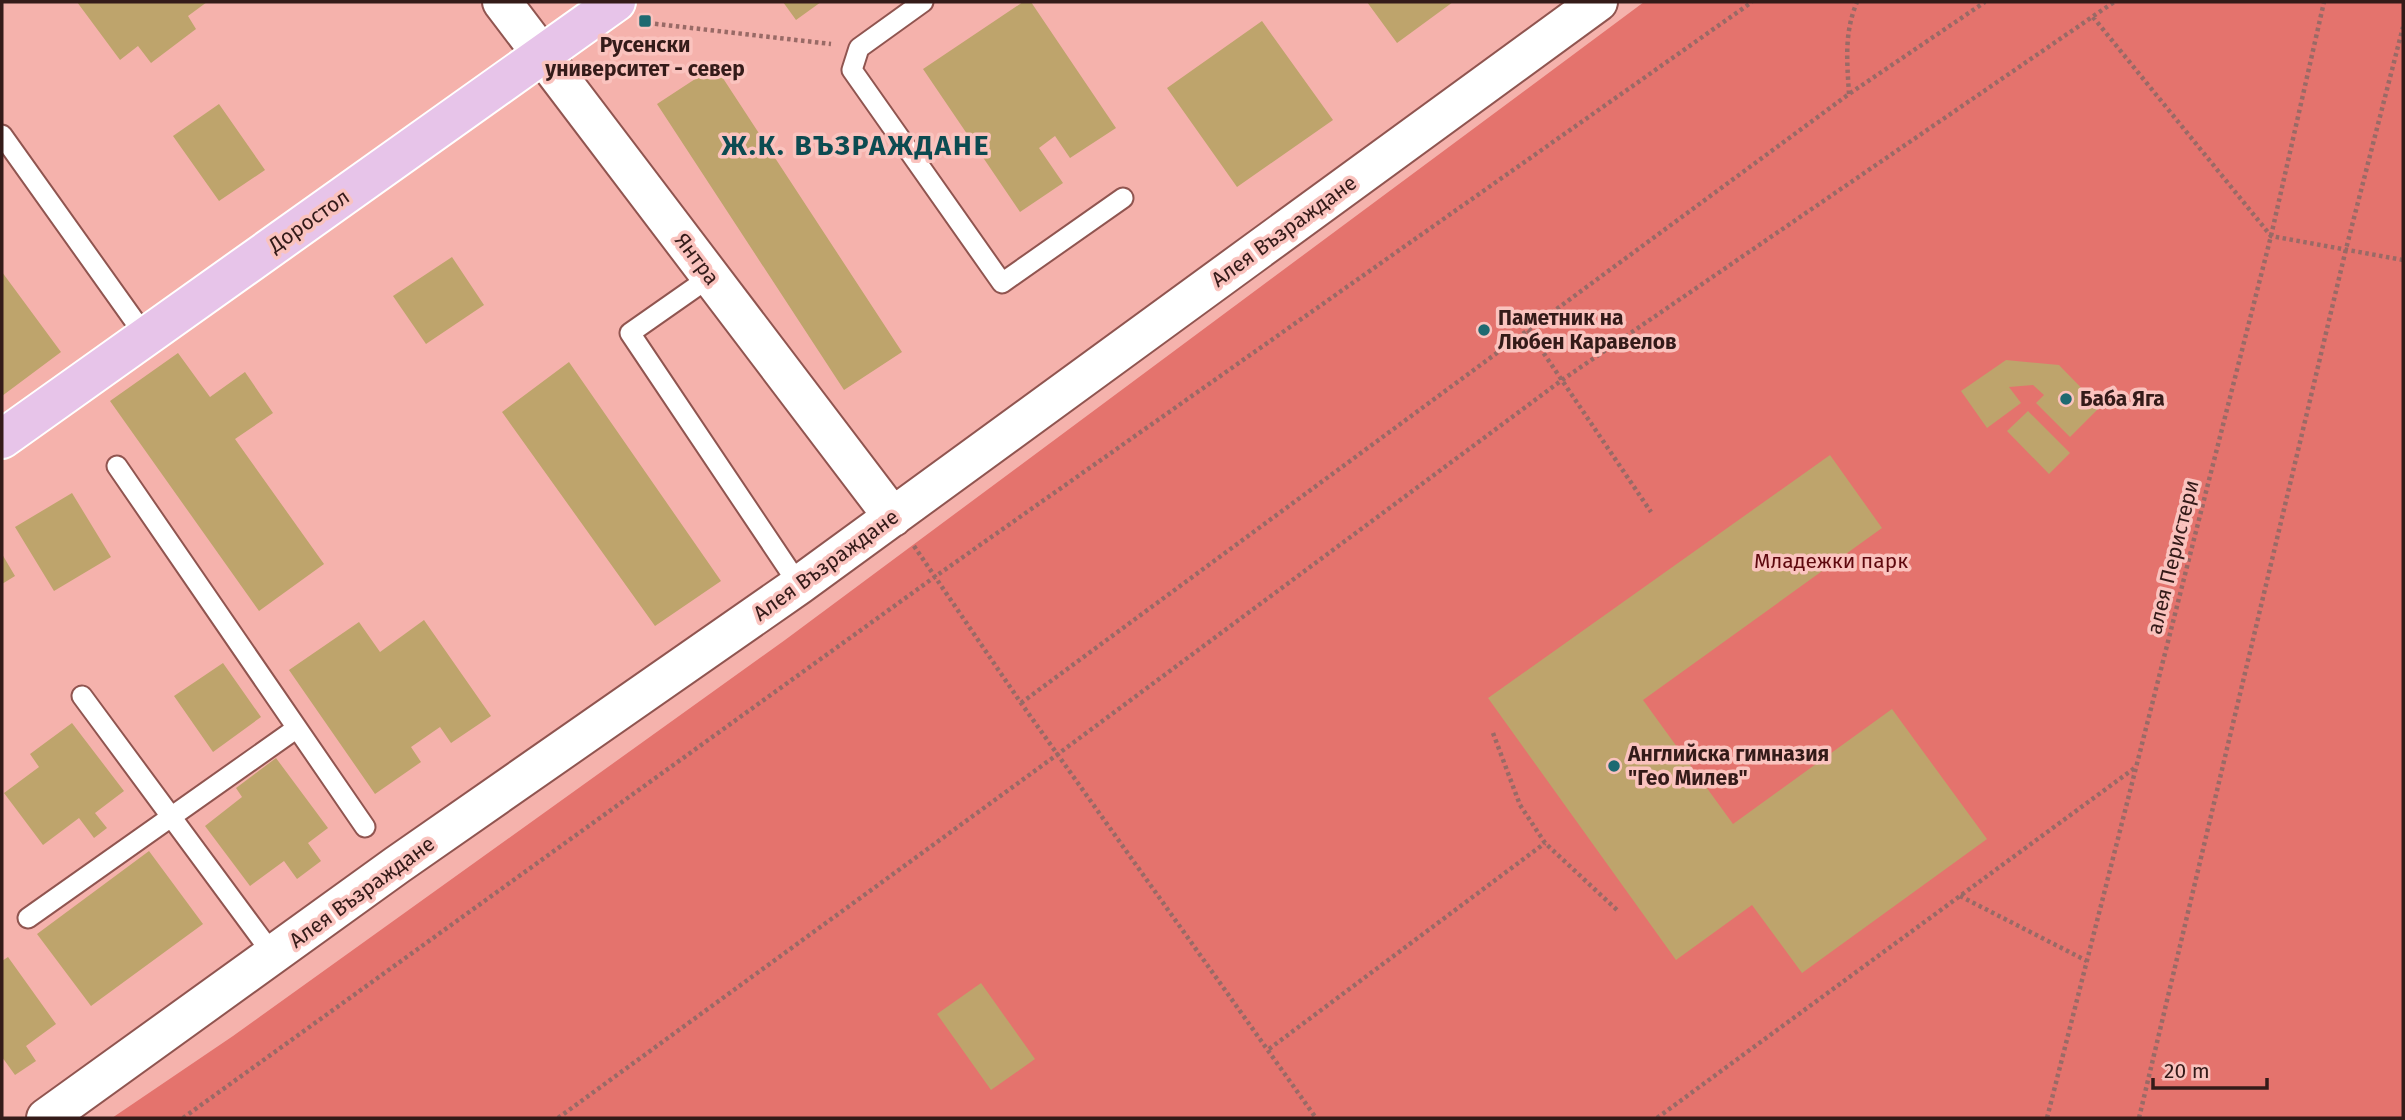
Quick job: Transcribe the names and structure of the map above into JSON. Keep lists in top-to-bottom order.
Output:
{
  "streets": {
    "main road": ["Доростол"],
    "street": ["Алея Възраждане", "Янтра"],
    "path": ["алея Перистери"]
  },
  "crossings": [
    ["Доростол", "Янтра"],
    ["Алея Възраждане", "Янтра"]
  ],
  "districts": ["Ж.К. ВЪЗРАЖДАНЕ"],
  "parks": ["Младежки парк"],
  "places": {
    "transit": ["Русенски университет - север"],
    "other": ["Паметник на Любен Каравелов", "Баба Яга", "Aнглийска гимназия \"Гео Милев\""]
  },
  "scale_bar": "20 m"
}
